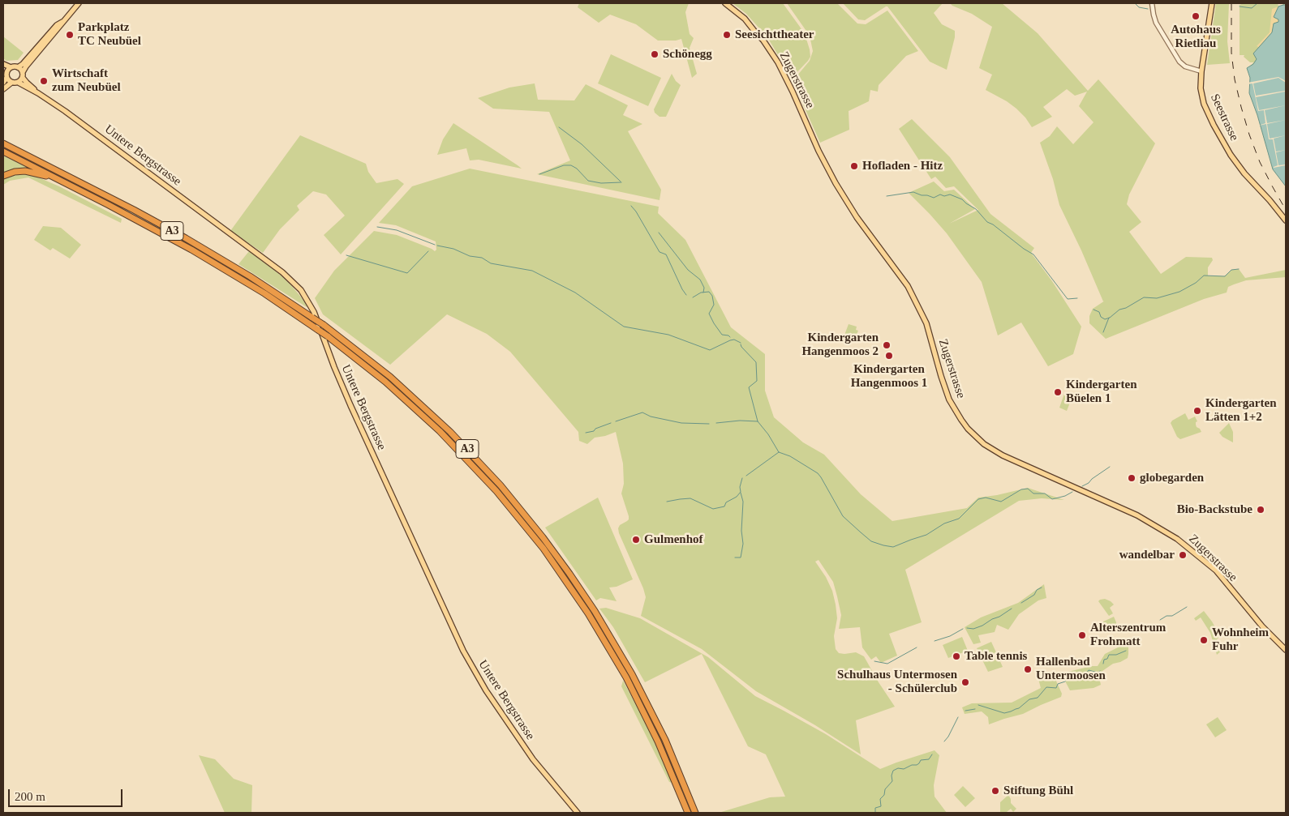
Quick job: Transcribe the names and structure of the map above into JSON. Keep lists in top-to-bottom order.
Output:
{
  "streets": {
    "highway": ["A3"],
    "main road": ["Zugerstrasse", "Seestrasse", "Untere Bergstrasse"]
  },
  "places": [
    "Autohaus Rietliau",
    "Parkplatz TC Neubüel",
    "Seesichttheater",
    "Schönegg",
    "Wirtschaft zum Neubüel",
    "Hofladen - Hitz",
    "Kindergarten Hangenmoos 2",
    "Kindergarten Hangenmoos 1",
    "Kindergarten Büelen 1",
    "Kindergarten Lätten 1+2",
    "globegarden",
    "Bio-Backstube",
    "Gulmenhof",
    "wandelbar",
    "Alterszentrum Frohmatt",
    "Wohnheim Fuhr",
    "Table tennis",
    "Hallenbad Untermoosen",
    "Schulhaus Untermosen - Schülerclub",
    "Stiftung Bühl"
  ],
  "scale_bar": "200 m"
}
